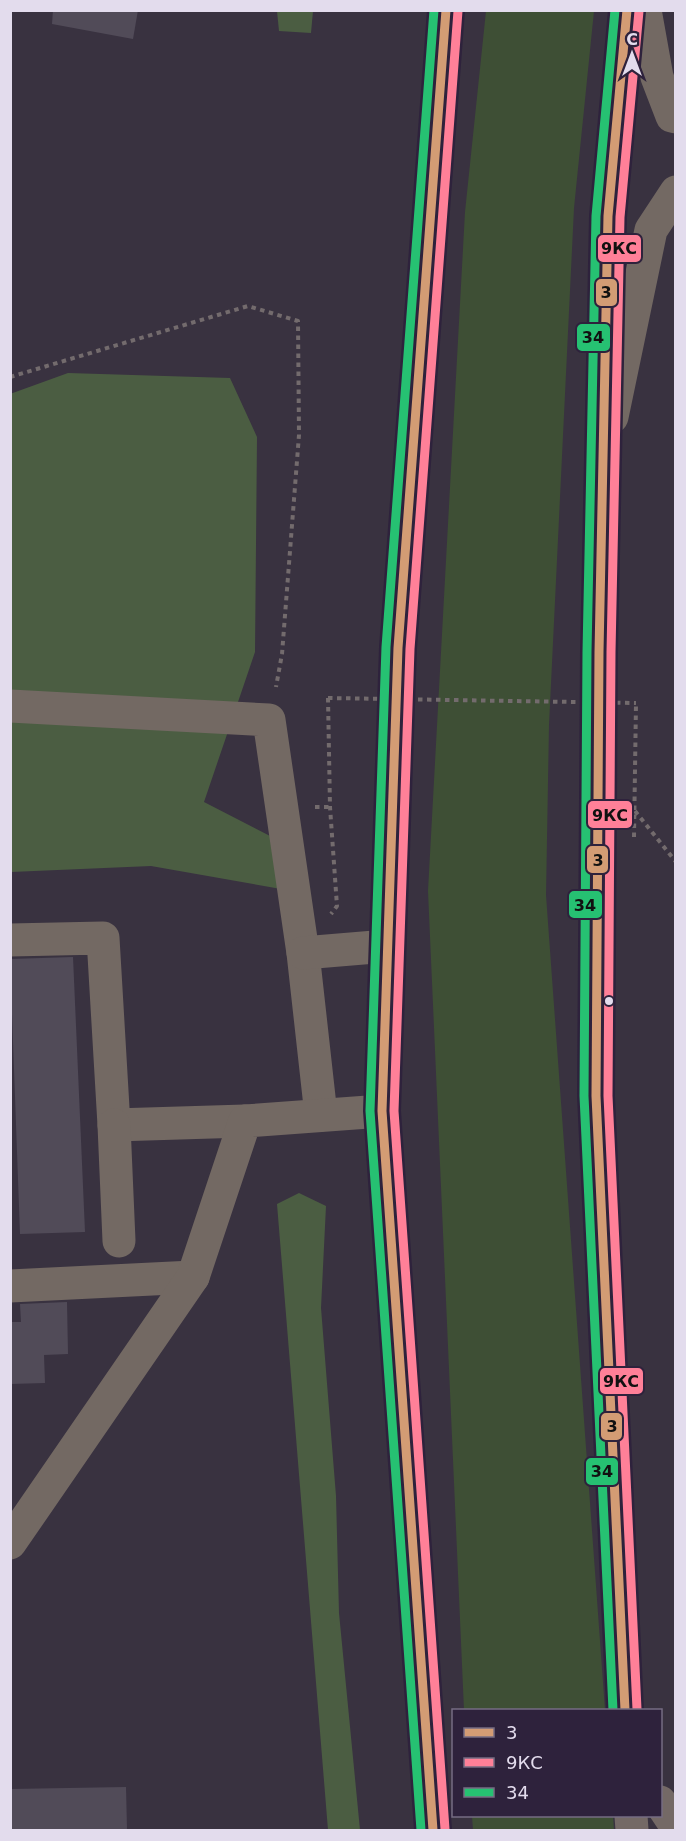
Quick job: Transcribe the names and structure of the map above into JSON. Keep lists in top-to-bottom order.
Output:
{
  "lines": ["transit line 3", "transit line 34", "transit line 9КС"],
  "legend": ["3", "9КС", "34"],
  "north": "top"
}
